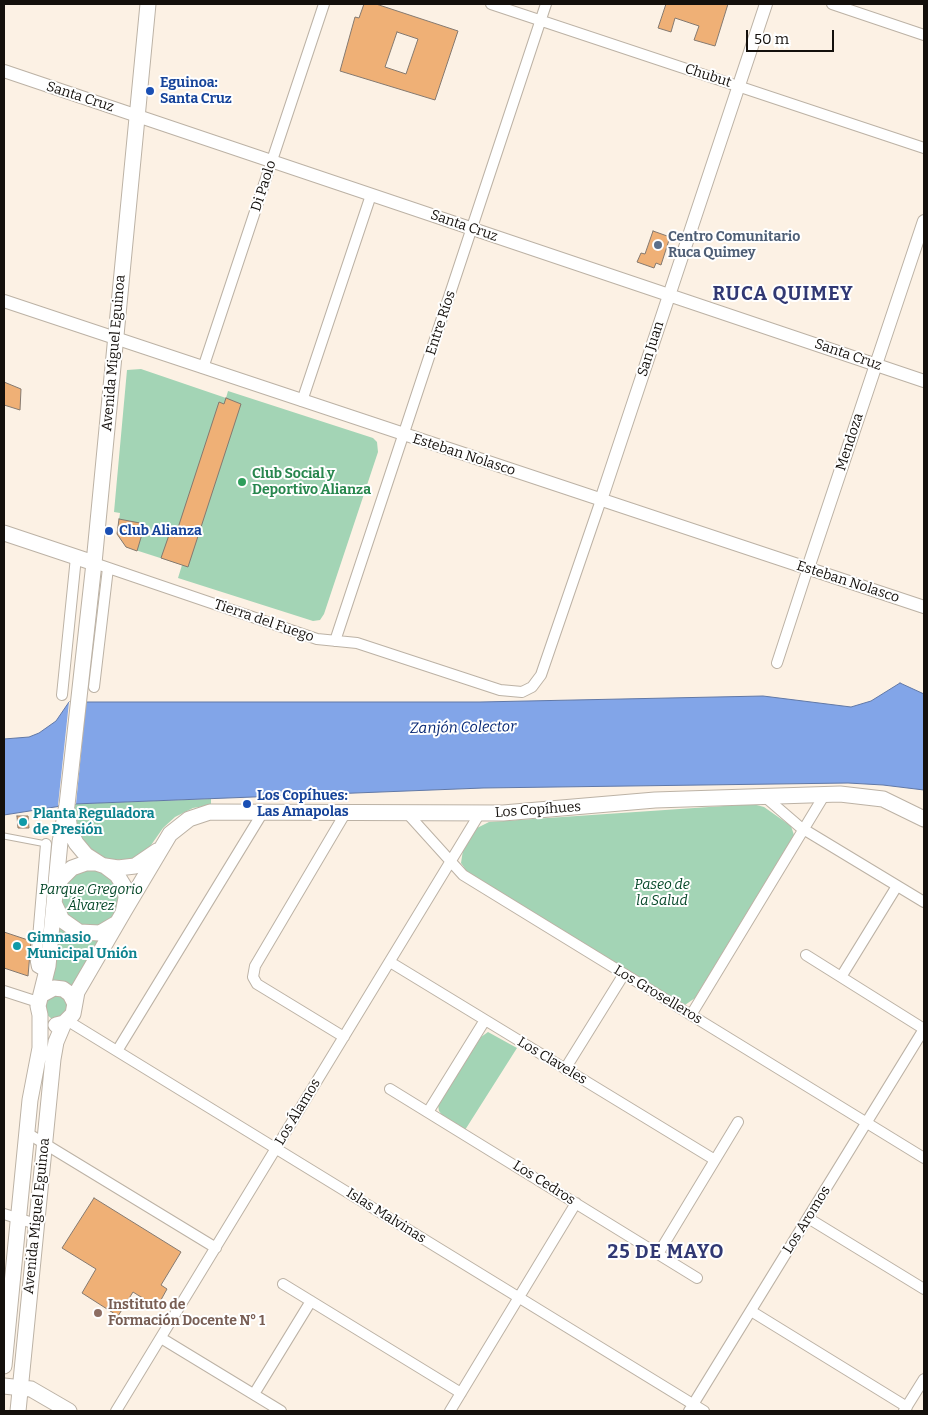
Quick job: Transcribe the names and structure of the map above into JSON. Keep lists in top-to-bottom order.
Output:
{
  "streets": {
    "main road": ["Avenida Miguel Eguinoa", "Tierra del Fuego", "Los Copíhues"],
    "street": [
      "Chubut",
      "Santa Cruz",
      "Di Paolo",
      "Entre Ríos",
      "San Juan",
      "Mendoza",
      "Esteban Nolasco",
      "Los Groselleros",
      "Los Claveles",
      "Los Álamos",
      "Los Cedros",
      "Islas Malvinas",
      "Los Aromos"
    ]
  },
  "crossings": [
    ["Chubut", "Entre Ríos"],
    ["Chubut", "San Juan"],
    ["Santa Cruz", "Di Paolo"],
    ["Santa Cruz", "Entre Ríos"],
    ["Santa Cruz", "San Juan"],
    ["Santa Cruz", "Avenida Miguel Eguinoa"],
    ["Santa Cruz", "Mendoza"],
    ["Di Paolo", "Esteban Nolasco"],
    ["Entre Ríos", "Esteban Nolasco"],
    ["Entre Ríos", "Tierra del Fuego"],
    ["San Juan", "Esteban Nolasco"],
    ["San Juan", "Tierra del Fuego"],
    ["Avenida Miguel Eguinoa", "Esteban Nolasco"],
    ["Avenida Miguel Eguinoa", "Tierra del Fuego"],
    ["Avenida Miguel Eguinoa", "Los Copíhues"],
    ["Avenida Miguel Eguinoa", "Islas Malvinas"],
    ["Mendoza", "Esteban Nolasco"],
    ["Los Copíhues", "Los Groselleros"],
    ["Los Copíhues", "Los Álamos"],
    ["Los Groselleros", "Los Álamos"],
    ["Los Groselleros", "Los Aromos"],
    ["Los Claveles", "Los Álamos"],
    ["Los Álamos", "Islas Malvinas"],
    ["Islas Malvinas", "Los Aromos"]
  ],
  "districts": ["RUCA QUIMEY", "25 DE MAYO"],
  "water": ["Zanjón Colector"],
  "parks": ["Paseo de la Salud", "Parque Gregorio Álvarez"],
  "places": [
    "Eguinoa: Santa Cruz",
    "Centro Comunitario Ruca Quimey",
    "Club Social y Deportivo Alianza",
    "Club Alianza",
    "Los Copíhues: Las Amapolas",
    "Planta Reguladora de Presión",
    "Gimnasio Municipal Unión",
    "Instituto de Formación Docente N° 1"
  ],
  "scale_bar": "50 m"
}
